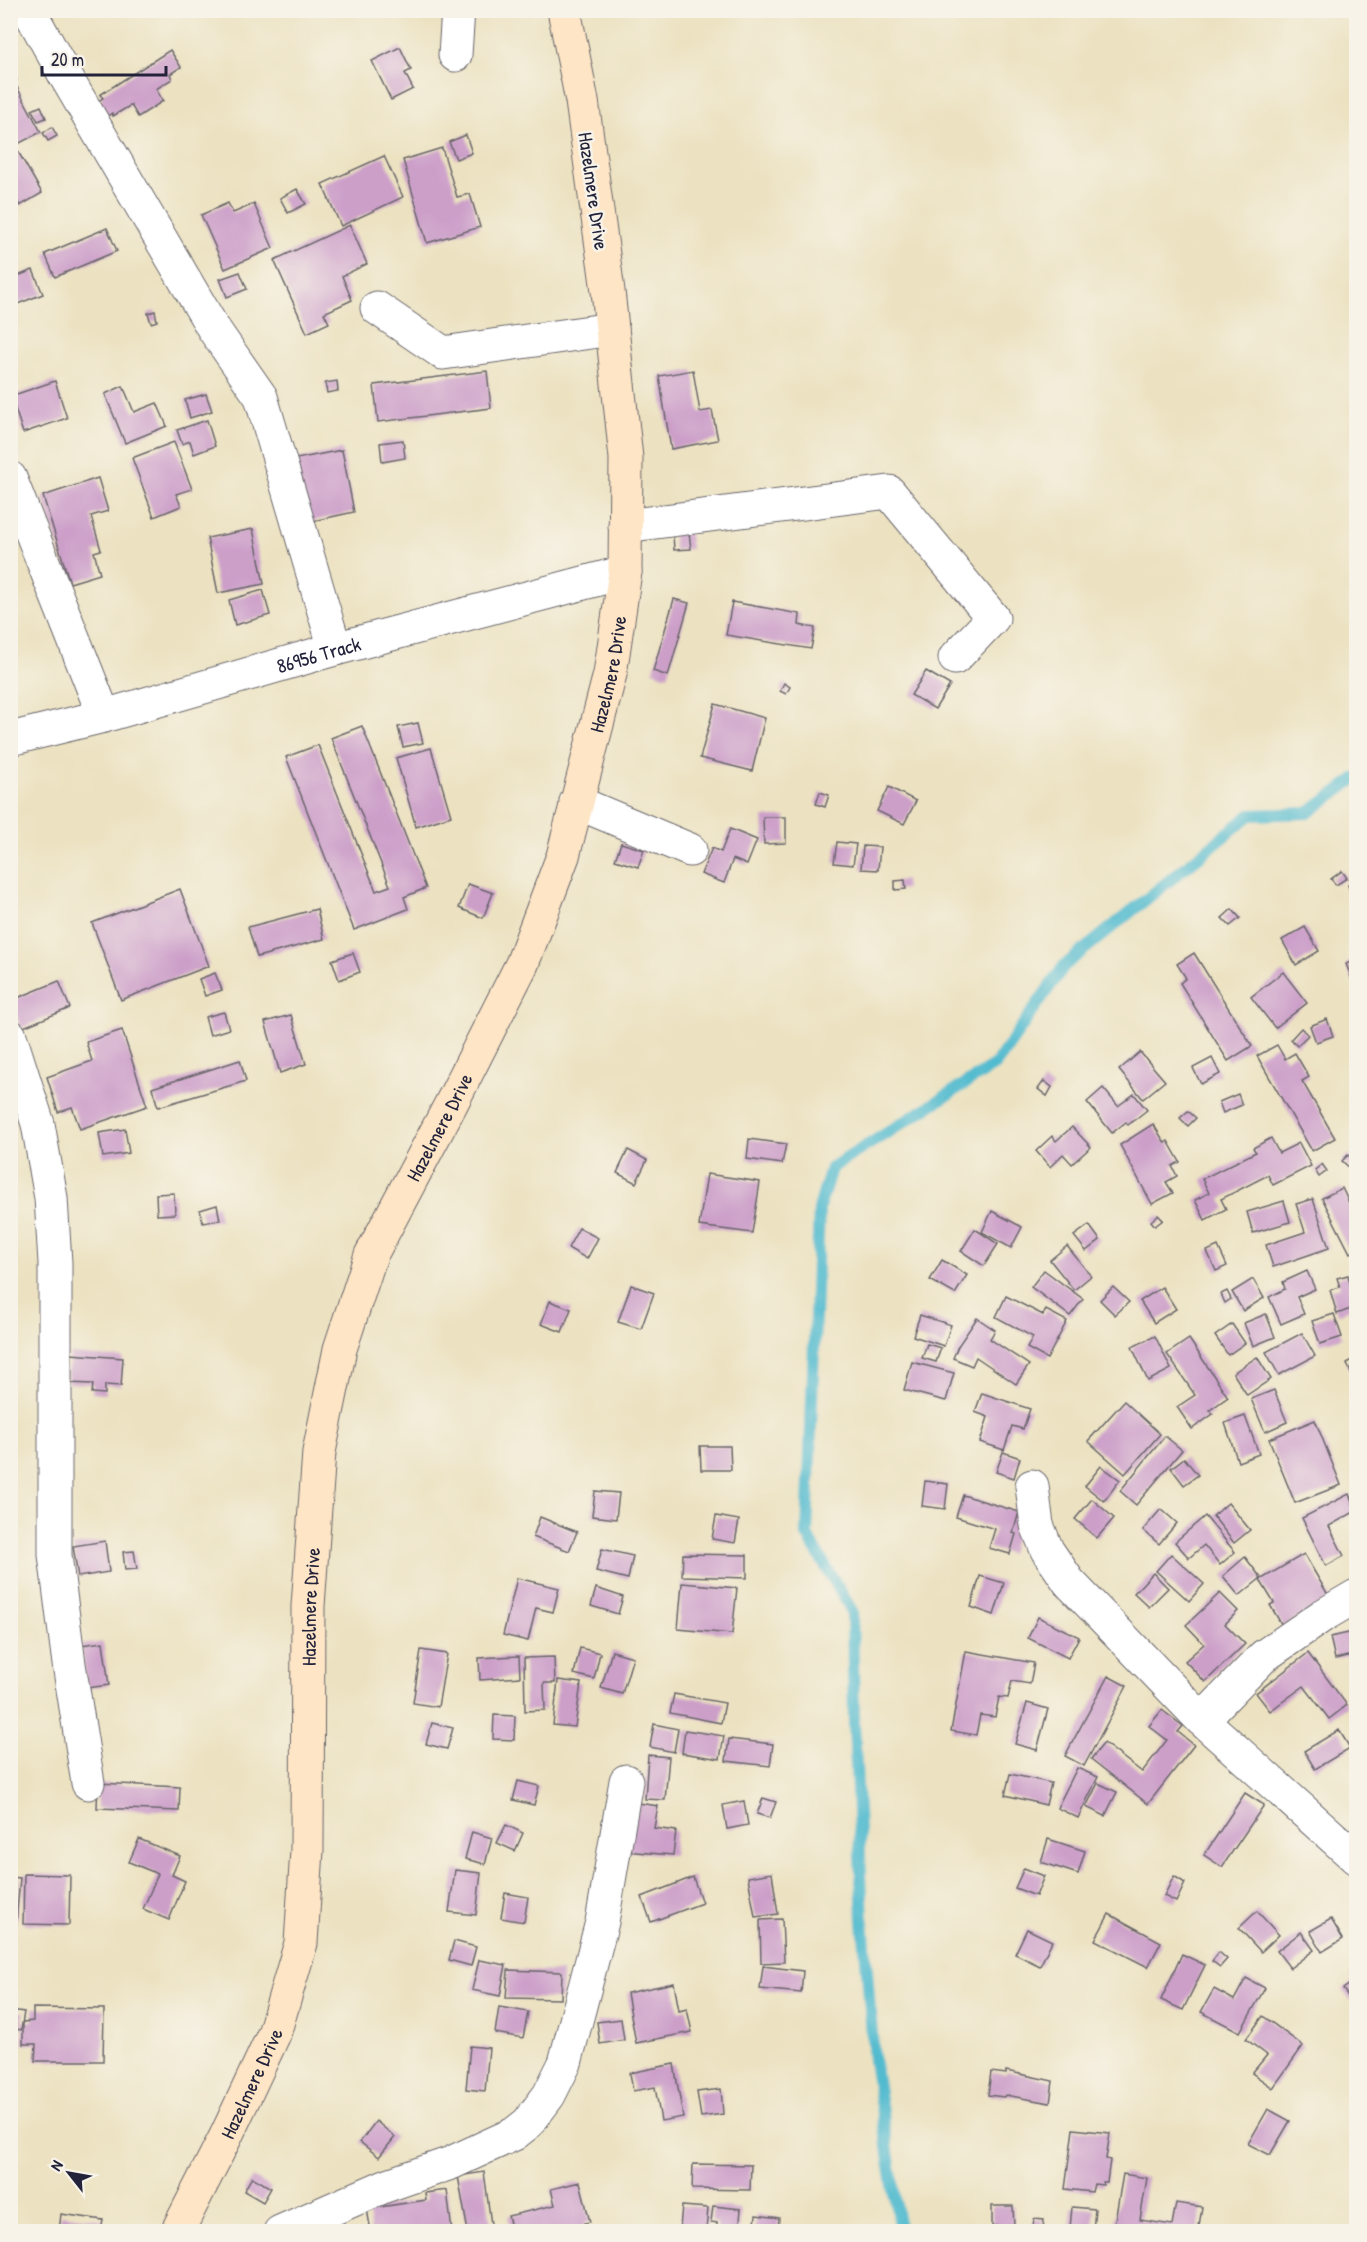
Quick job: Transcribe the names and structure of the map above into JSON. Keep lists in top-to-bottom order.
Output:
{
  "streets": {
    "street": ["Hazelmere Drive", "86956 Track"]
  },
  "crossings": [
    ["Hazelmere Drive", "86956 Track"]
  ],
  "scale_bar": "20 m",
  "north": "top left"
}
